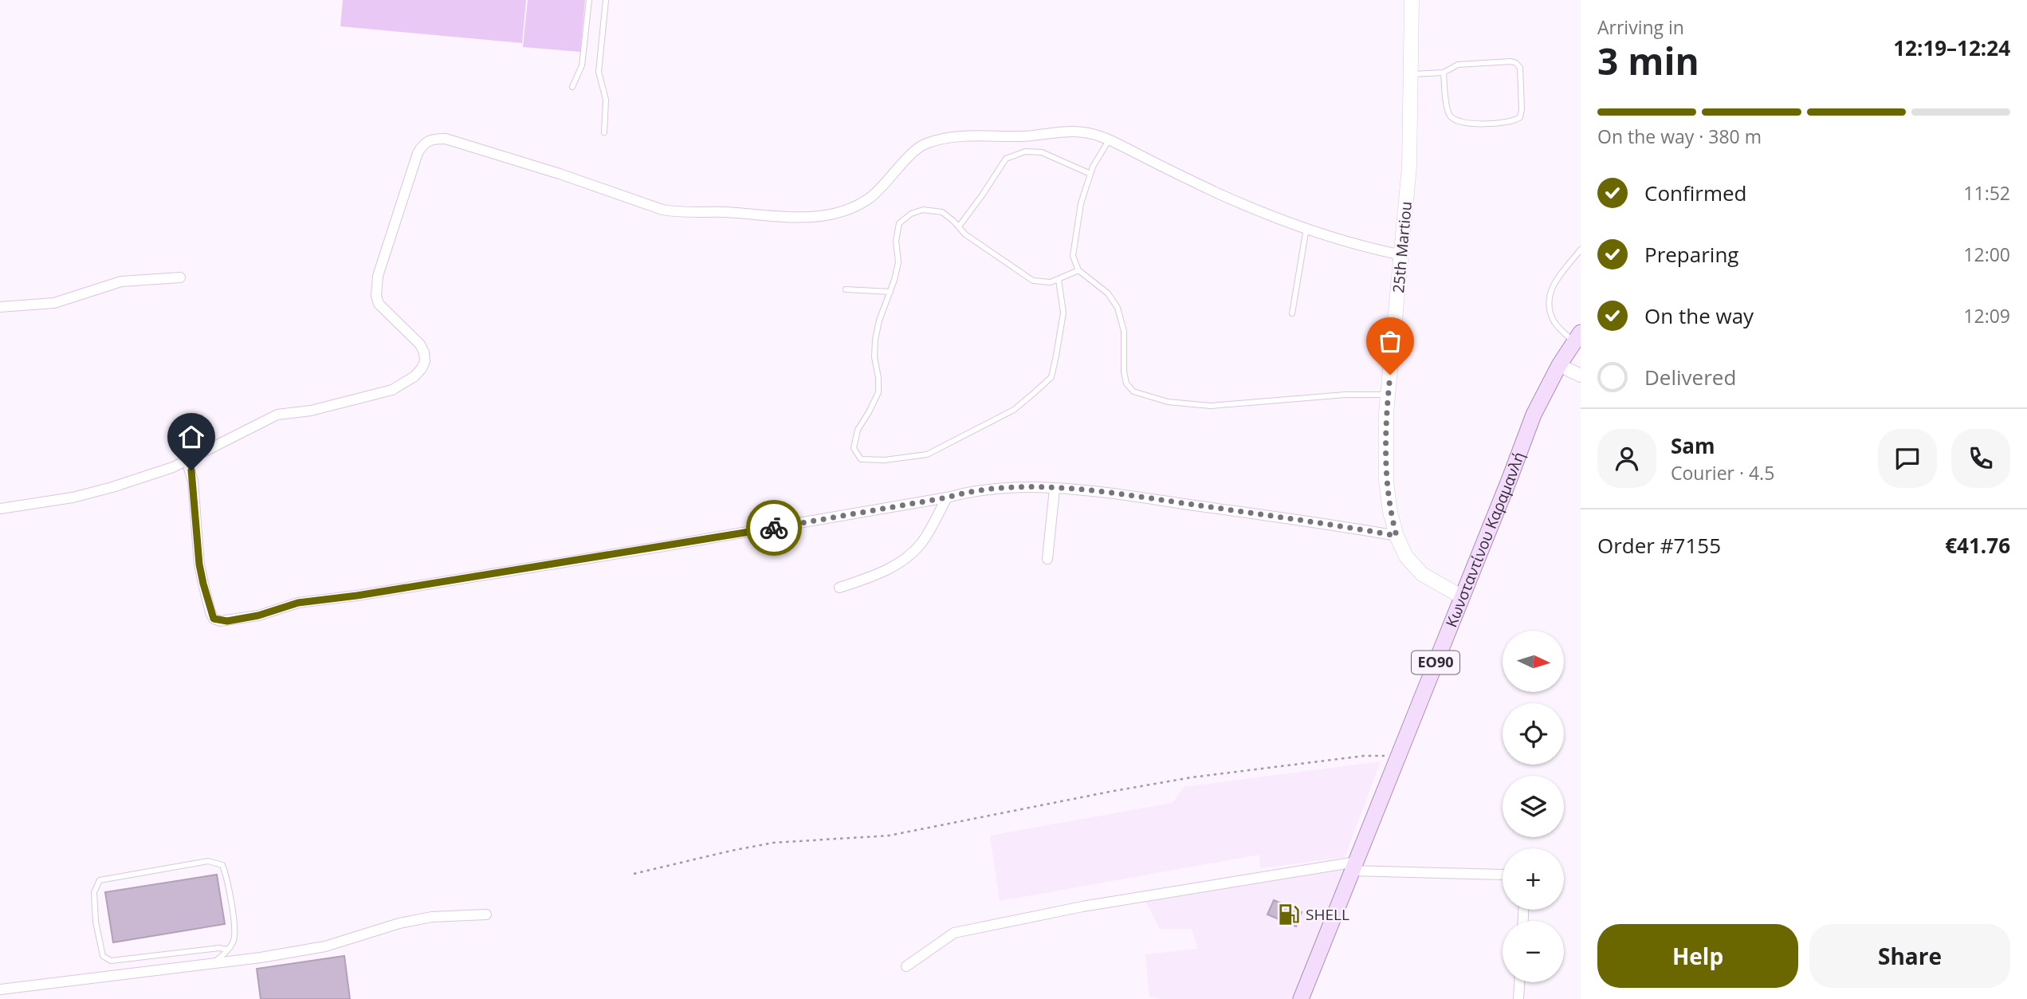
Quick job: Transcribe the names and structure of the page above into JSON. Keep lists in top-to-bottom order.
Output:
{
  "streets": {
    "main road": ["25th Martiou", "Κωνσταντίνου Καραμανλή", "ΕΟ90"]
  },
  "crossings": [
    ["25th Martiou", "Κωνσταντίνου Καραμανλή"]
  ],
  "places": {
    "fuel station": ["SHELL"]
  },
  "north": "right",
  "page": {
    "heading": ["3 min", "Arriving in", "12:19–12:24"],
    "panel": [
      "Sam",
      "Courier · 4.5",
      "Order #7155",
      "€41.76"
    ],
    "bar": "On the way · 380 m",
    "list": [
      ["Confirmed", "11:52"],
      ["Preparing", "12:00"],
      ["On the way", "12:09"],
      "Delivered"
    ],
    "map_buttons": ["+", "−"],
    "buttons": ["Help", "Share"]
  }
}
